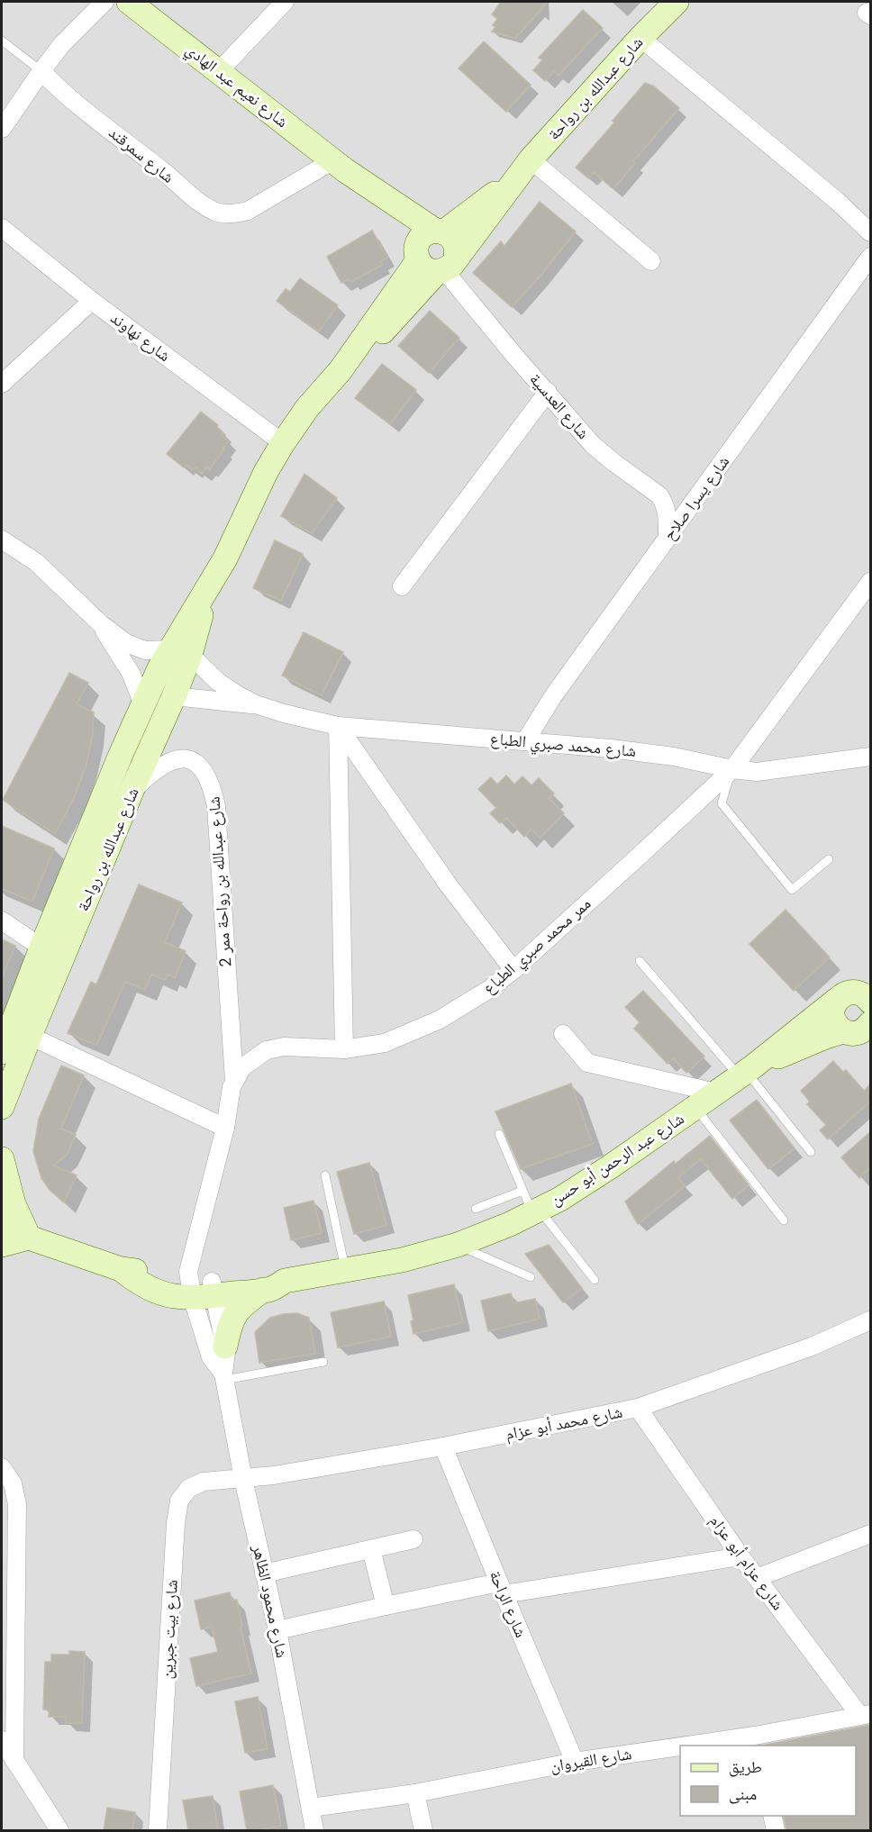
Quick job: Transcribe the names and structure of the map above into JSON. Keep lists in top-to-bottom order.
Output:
{
  "streets": {
    "street": [
      "شارع نعيم عبد الهادي",
      "شارع عبدالله بن رواحة",
      "شارع سمرقند",
      "شارع نهاوند",
      "شارع العدسية",
      "شارع يسرا صلاح",
      "شارع محمد صبري الطباع",
      "شارع عبدالله بن رواحة ممر 2",
      "ممر محمد صبري الطباع",
      "شارع عبد الرحمن أبو حسن",
      "شارع محمد أبو عزام",
      "شارع عزام أبو عزام",
      "شارع محمود الظاهر",
      "شارع الراحة",
      "شارع بيت جبرين",
      "شارع القيروان"
    ]
  },
  "crossings": [
    ["شارع نعيم عبد الهادي", "شارع عبدالله بن رواحة"],
    ["شارع نعيم عبد الهادي", "شارع سمرقند"],
    ["شارع نعيم عبد الهادي", "شارع العدسية"],
    ["شارع عبدالله بن رواحة", "شارع نهاوند"],
    ["شارع عبدالله بن رواحة", "شارع العدسية"],
    ["شارع عبدالله بن رواحة", "شارع محمد صبري الطباع"],
    ["شارع عبدالله بن رواحة", "شارع عبدالله بن رواحة ممر 2"],
    ["شارع العدسية", "شارع يسرا صلاح"],
    ["شارع يسرا صلاح", "شارع محمد صبري الطباع"],
    ["شارع محمد صبري الطباع", "ممر محمد صبري الطباع"],
    ["شارع عبدالله بن رواحة ممر 2", "ممر محمد صبري الطباع"],
    ["شارع عبد الرحمن أبو حسن", "شارع محمود الظاهر"],
    ["شارع محمد أبو عزام", "شارع عزام أبو عزام"],
    ["شارع محمد أبو عزام", "شارع محمود الظاهر"],
    ["شارع محمد أبو عزام", "شارع الراحة"],
    ["شارع محمد أبو عزام", "شارع بيت جبرين"],
    ["شارع عزام أبو عزام", "شارع القيروان"],
    ["شارع محمود الظاهر", "شارع بيت جبرين"],
    ["شارع محمود الظاهر", "شارع القيروان"],
    ["شارع الراحة", "شارع القيروان"]
  ],
  "legend": ["طريق", "مبنى"]
}
